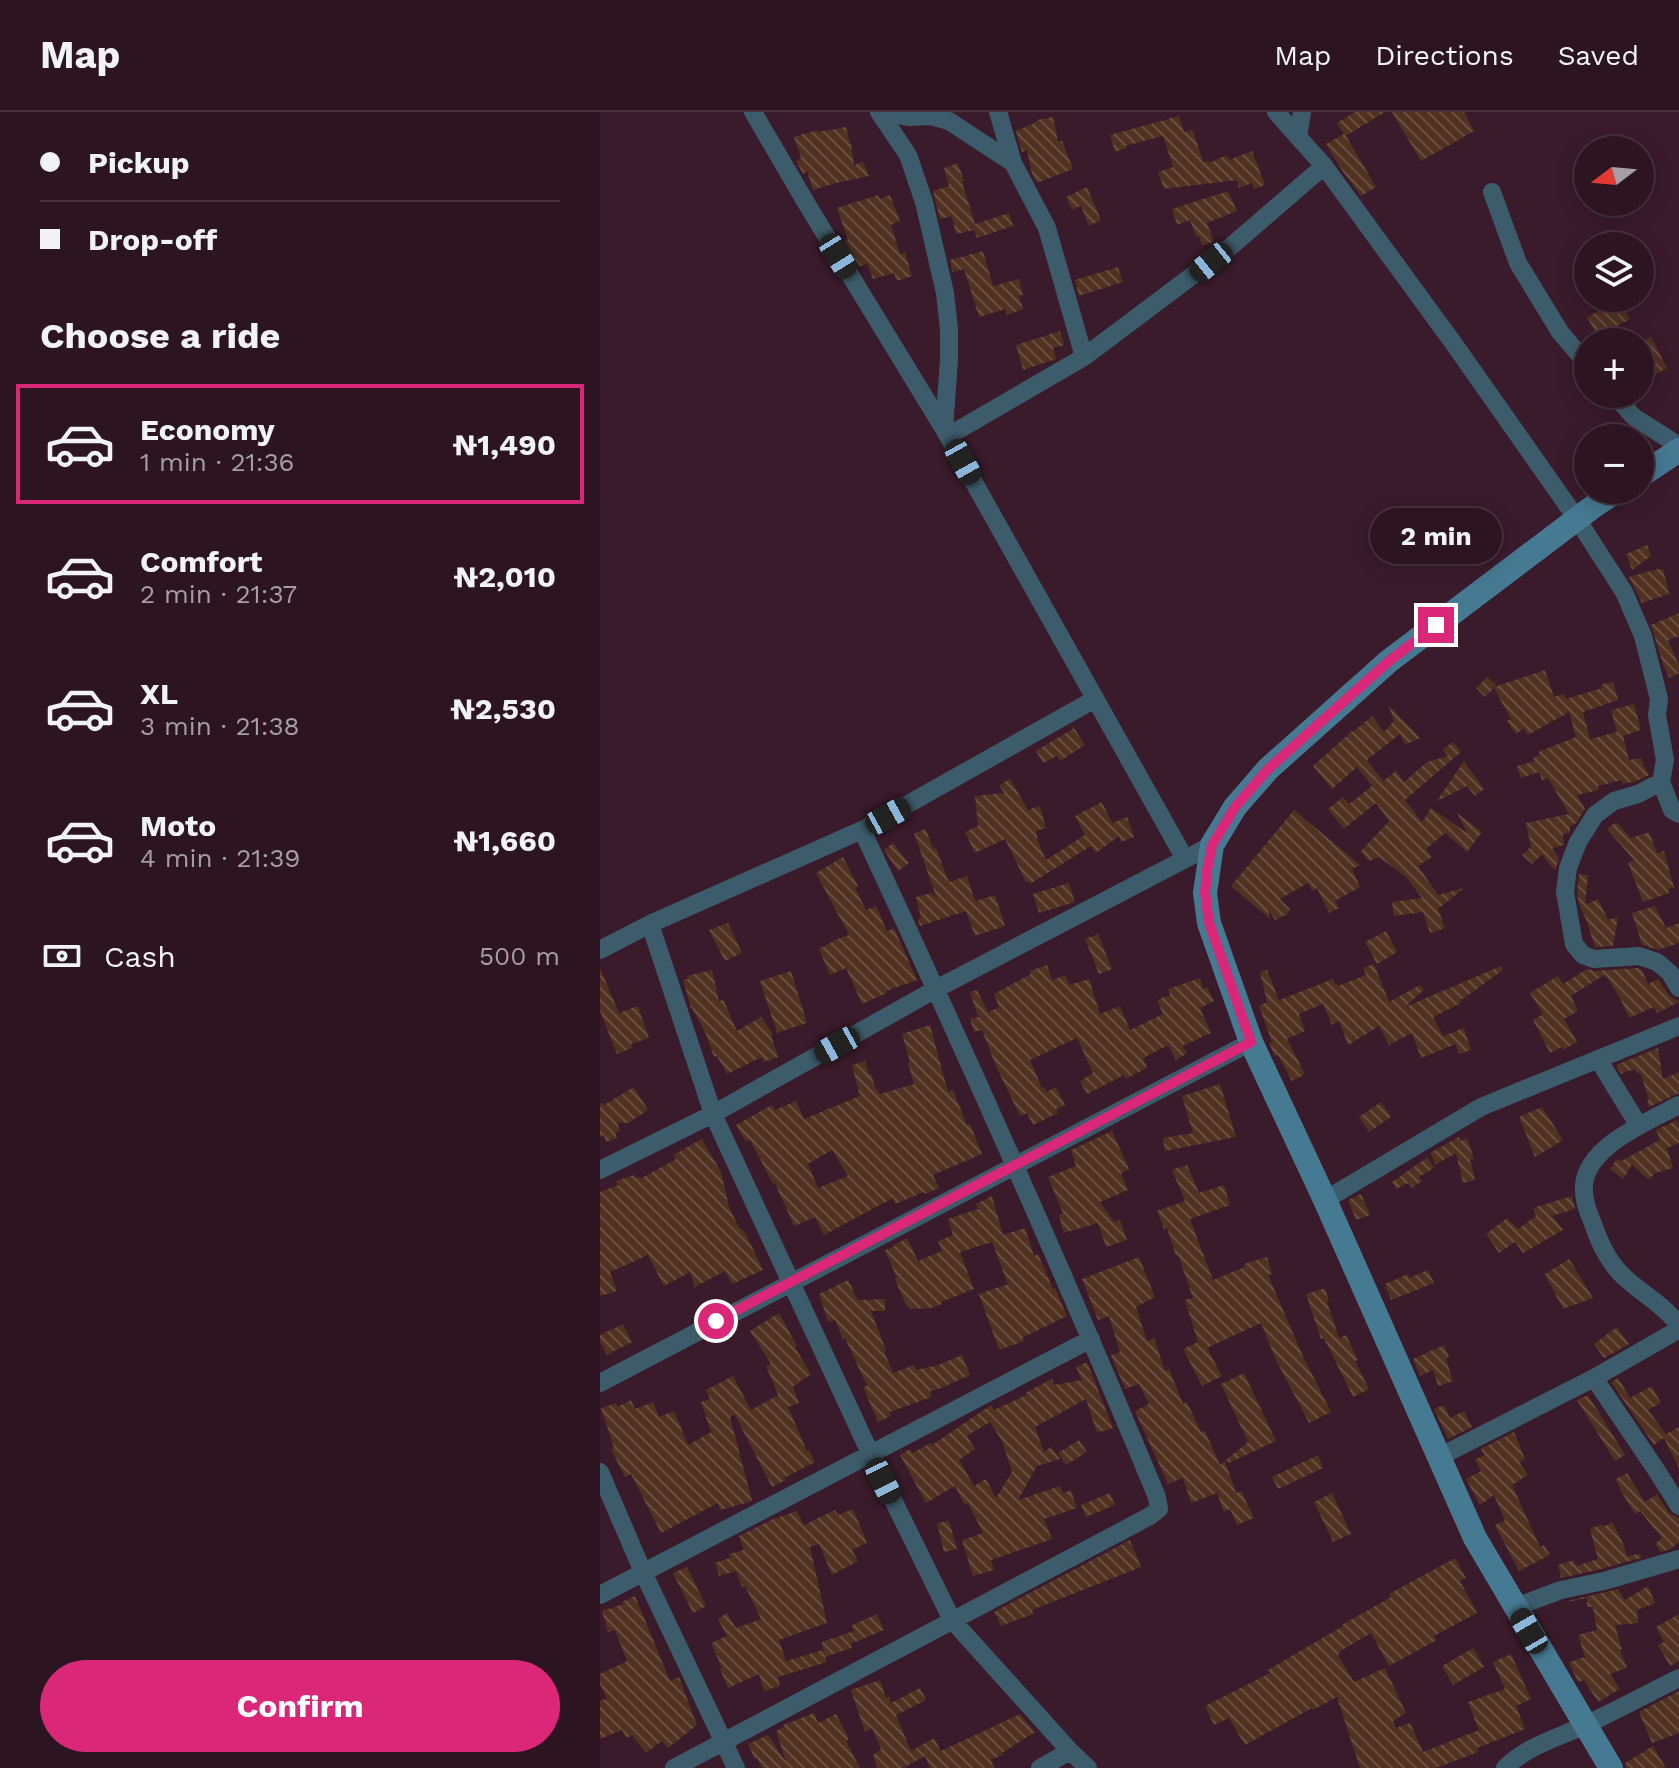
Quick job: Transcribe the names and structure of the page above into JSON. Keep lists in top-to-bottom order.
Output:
{
  "north": "left",
  "page": {
    "header": "Map",
    "nav": ["Map", "Directions", "Saved"],
    "banner": ["Pickup", "Drop-off"],
    "map_buttons": ["+", "−"],
    "heading": "Choose a ride",
    "list": [
      {
        "name": "Economy",
        "note": "1 min · 21:36",
        "value": "₦1,490"
      },
      {
        "name": "Comfort",
        "note": "2 min · 21:37",
        "value": "₦2,010"
      },
      {
        "name": "XL",
        "note": "3 min · 21:38",
        "value": "₦2,530"
      },
      {
        "name": "Moto",
        "note": "4 min · 21:39",
        "value": "₦1,660"
      }
    ],
    "bubble": "2 min",
    "pay": ["Cash", "500 m"],
    "buttons": "Confirm"
  }
}
